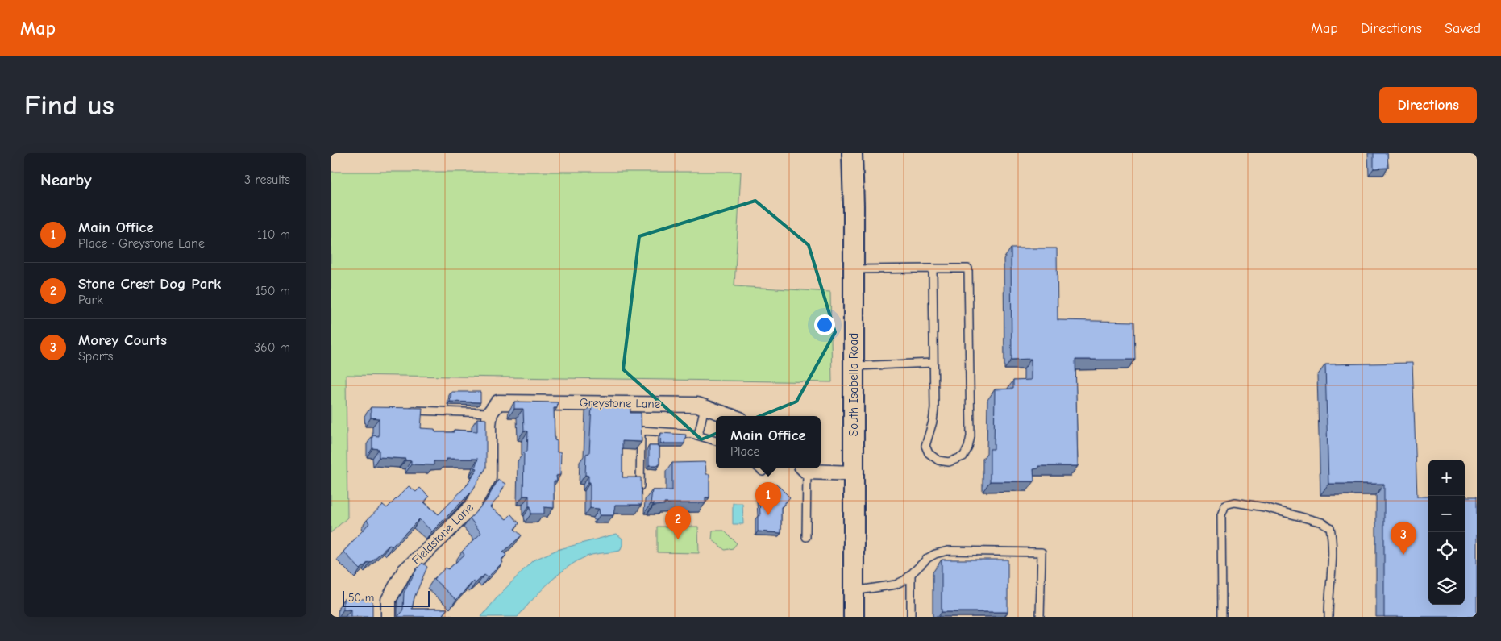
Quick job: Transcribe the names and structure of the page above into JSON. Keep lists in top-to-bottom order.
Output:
{
  "streets": {
    "main road": ["South Isabella Road"],
    "street": ["Greystone Lane", "Fieldstone Lane"]
  },
  "crossings": [
    ["Greystone Lane", "Fieldstone Lane"]
  ],
  "scale_bar": "50 m",
  "page": {
    "header": "Map",
    "nav": ["Map", "Directions", "Saved"],
    "buttons": "Directions",
    "title": "Find us",
    "heading": ["Nearby", "3 results"],
    "list": [
      {
        "mark": "1",
        "name": "Main Office",
        "note": "Place · Greystone Lane",
        "value": "110 m"
      },
      {
        "mark": "2",
        "name": "Stone Crest Dog Park",
        "note": "Park",
        "value": "150 m"
      },
      {
        "mark": "3",
        "name": "Morey Courts",
        "note": "Sports",
        "value": "360 m"
      }
    ],
    "popup": ["Main Office", "Place"],
    "map_buttons": ["+", "−"],
    "pins": ["1", "2", "3"],
    "scale": "50 m"
  }
}
